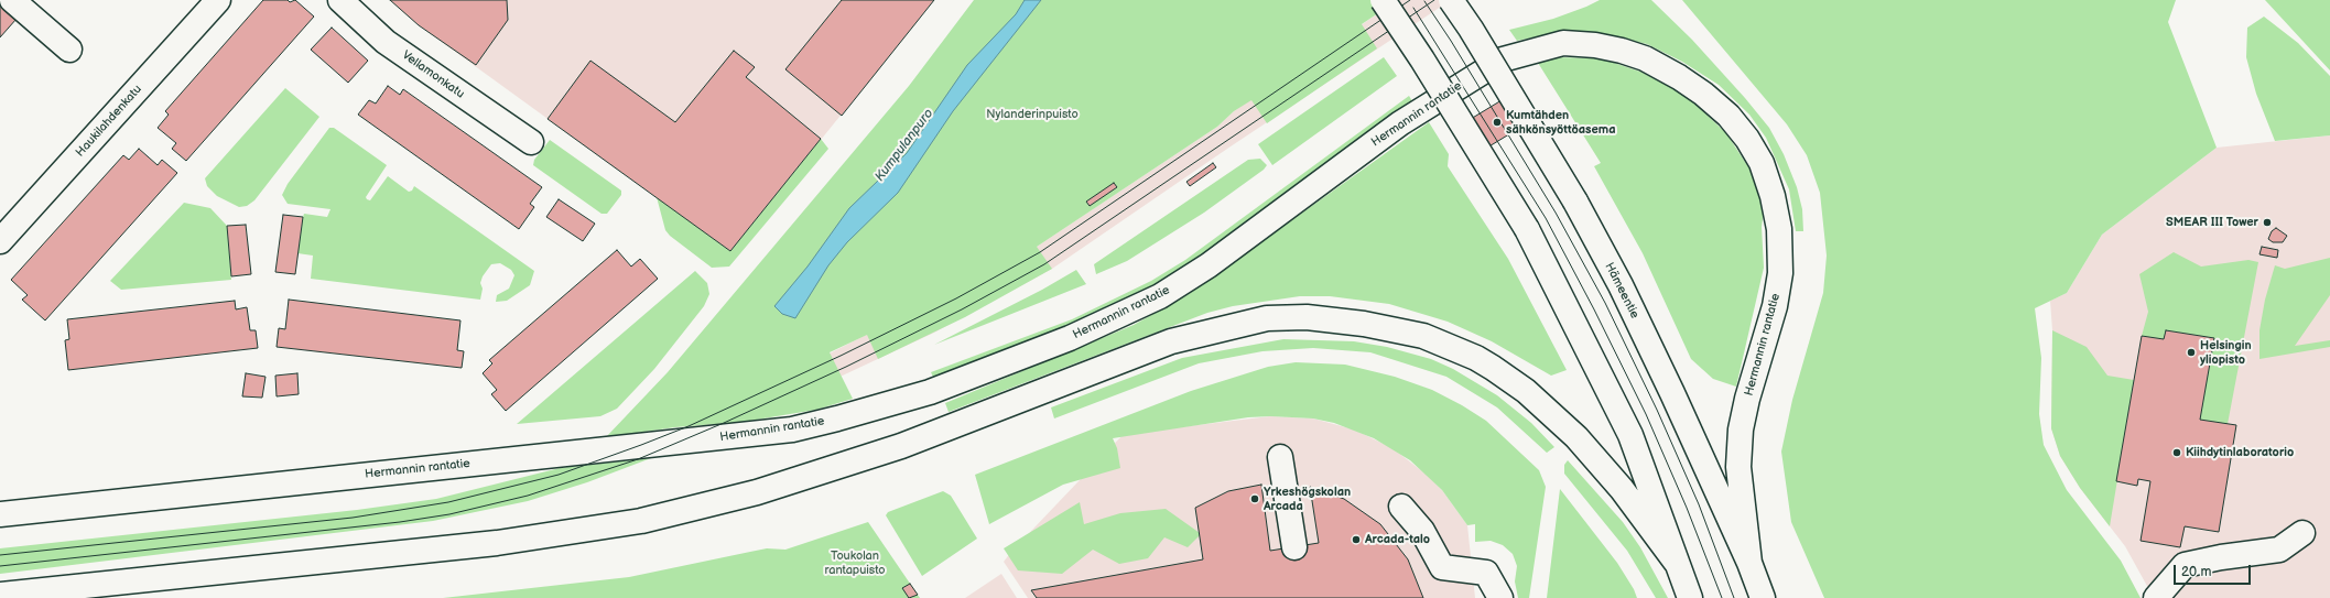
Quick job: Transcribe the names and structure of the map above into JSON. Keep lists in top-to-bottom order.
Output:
{
  "streets": {
    "main road": [
      "Vellamonkatu",
      "Hermannin rantatie",
      "Haukilahdenkatu",
      "Hämeentie"
    ]
  },
  "crossings": [
    ["Hermannin rantatie", "Hämeentie"]
  ],
  "water": ["Kumpulanpuro"],
  "parks": ["Nylanderinpuisto", "Toukolan rantapuisto"],
  "places": [
    "Kumtähden sähkönsyöttöasema",
    "SMEAR III Tower",
    "Helsingin yliopisto",
    "Kiihdytinlaboratorio",
    "Yrkeshögskolan Arcada",
    "Arcada-talo"
  ],
  "scale_bar": "20 m"
}
